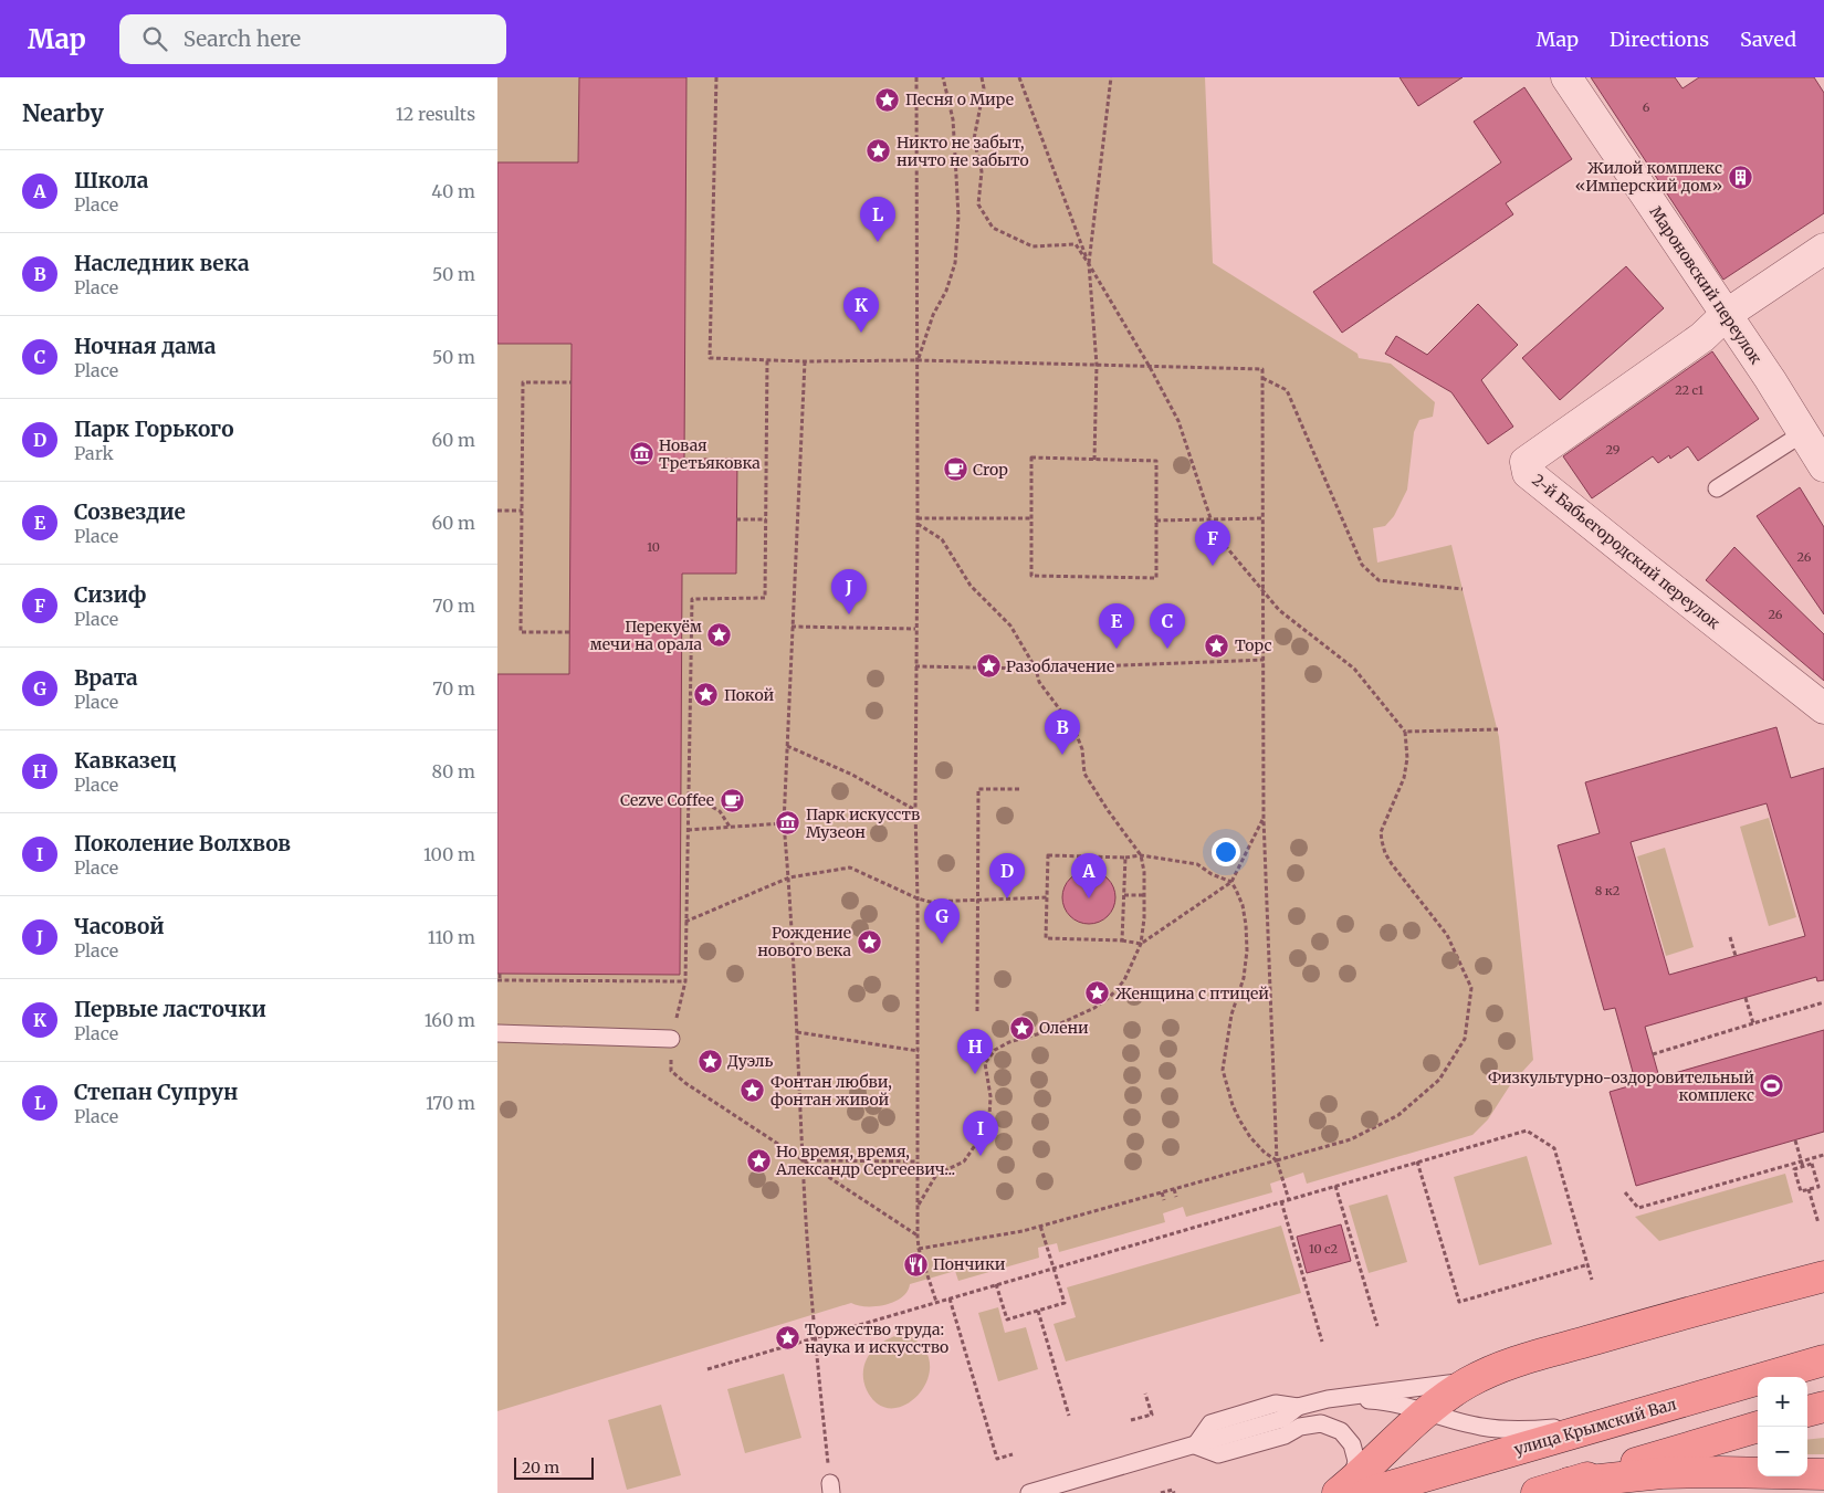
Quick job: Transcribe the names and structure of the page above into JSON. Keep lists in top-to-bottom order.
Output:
{
  "streets": {
    "main road": ["улица Крымский Вал"],
    "street": ["Мароновский переулок", "2-й Бабьегородский переулок"]
  },
  "crossings": [
    ["Мароновский переулок", "2-й Бабьегородский переулок"]
  ],
  "places": {
    "place": [
      "Песня о Мире",
      "Никто не забыт, ничто не забыто",
      "Перекуём мечи на орала",
      "Торс",
      "Разоблачение",
      "Покой",
      "Рождение нового века",
      "Женщина с птицей",
      "Олени",
      "Дуэль",
      "Фонтан любви, фонтан живой",
      "Но время, время, Александр Сергеевич...",
      "Торжество труда: наука и искусство"
    ],
    "building": ["Жилой комплекс «Имперский дом»"],
    "museum": ["Новая Третьяковка", "Парк искусств Музеон"],
    "cafe": ["Crop", "Cezve Coffee"],
    "sports": ["Физкультурно-оздоровительный комплекс"],
    "restaurant": ["Пончики"]
  },
  "house_numbers": [
    "6",
    "22 с1",
    "29",
    "10",
    "26",
    "26",
    "8 к2",
    "10 c2"
  ],
  "scale_bar": "20 m",
  "page": {
    "header": "Map",
    "search": "Search here",
    "nav": ["Map", "Directions", "Saved"],
    "heading": ["Nearby", "12 results"],
    "list": [
      {
        "mark": "A",
        "name": "Школа",
        "note": "Place",
        "value": "40 m"
      },
      {
        "mark": "B",
        "name": "Наследник века",
        "note": "Place",
        "value": "50 m"
      },
      {
        "mark": "C",
        "name": "Ночная дама",
        "note": "Place",
        "value": "50 m"
      },
      {
        "mark": "D",
        "name": "Парк Горького",
        "note": "Park",
        "value": "60 m"
      },
      {
        "mark": "E",
        "name": "Созвездие",
        "note": "Place",
        "value": "60 m"
      },
      {
        "mark": "F",
        "name": "Сизиф",
        "note": "Place",
        "value": "70 m"
      },
      {
        "mark": "G",
        "name": "Врата",
        "note": "Place",
        "value": "70 m"
      },
      {
        "mark": "H",
        "name": "Кавказец",
        "note": "Place",
        "value": "80 m"
      },
      {
        "mark": "I",
        "name": "Поколение Волхвов",
        "note": "Place",
        "value": "100 m"
      },
      {
        "mark": "J",
        "name": "Часовой",
        "note": "Place",
        "value": "110 m"
      },
      {
        "mark": "K",
        "name": "Первые ласточки",
        "note": "Place",
        "value": "160 m"
      },
      {
        "mark": "L",
        "name": "Степан Супрун",
        "note": "Place",
        "value": "170 m"
      }
    ],
    "pins": [
      "L",
      "K",
      "F",
      "J",
      "C",
      "E",
      "B",
      "A",
      "D",
      "G",
      "H",
      "I"
    ],
    "map_buttons": ["+", "−"],
    "scale": "20 m"
  }
}
